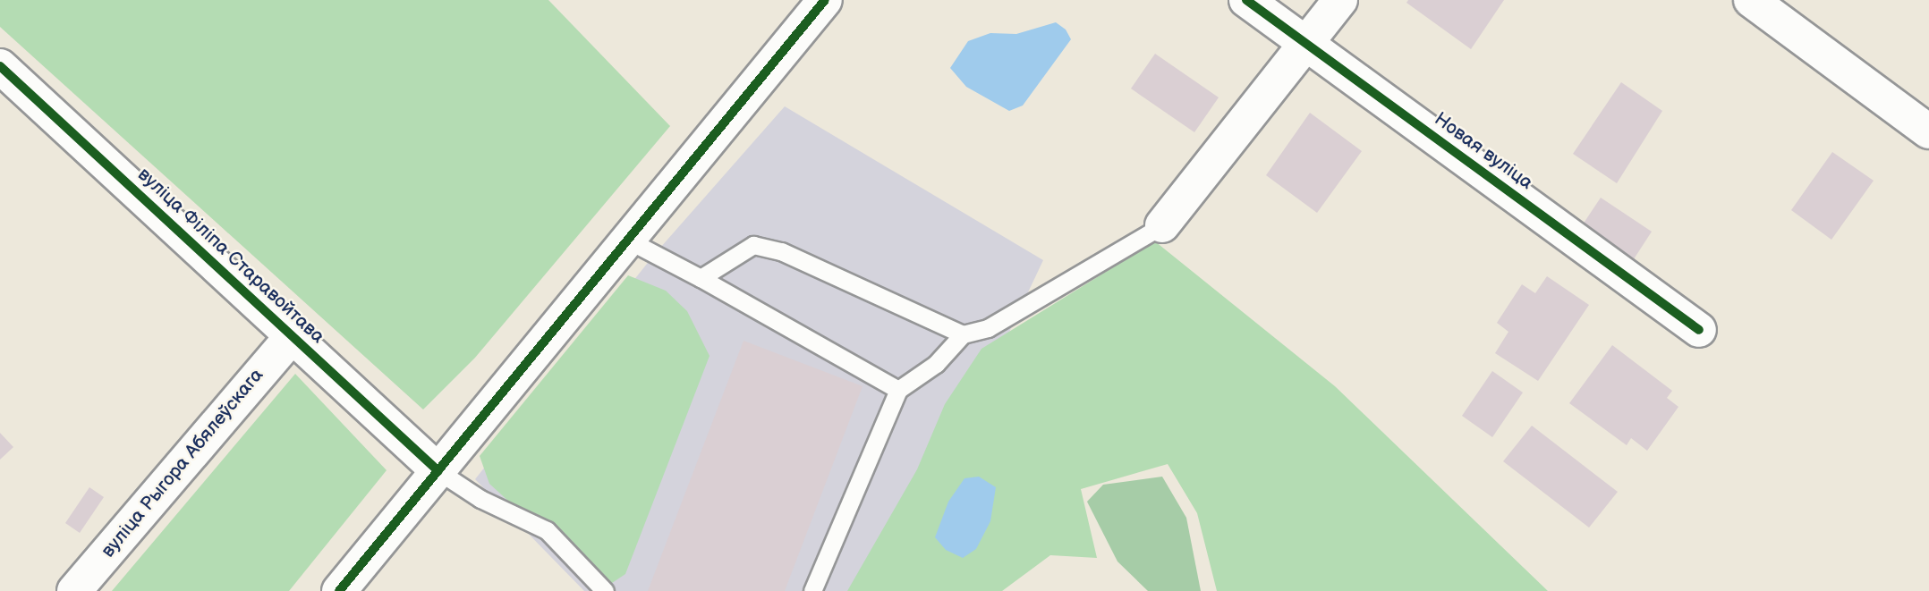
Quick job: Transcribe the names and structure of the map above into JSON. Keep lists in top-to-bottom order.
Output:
{
  "streets": {
    "street": ["Новая вуліца", "вуліца Філіпа Старавойтава", "вуліца Рыгора Абялеўскага"]
  },
  "crossings": [
    ["вуліца Філіпа Старавойтава", "вуліца Рыгора Абялеўскага"]
  ]
}
